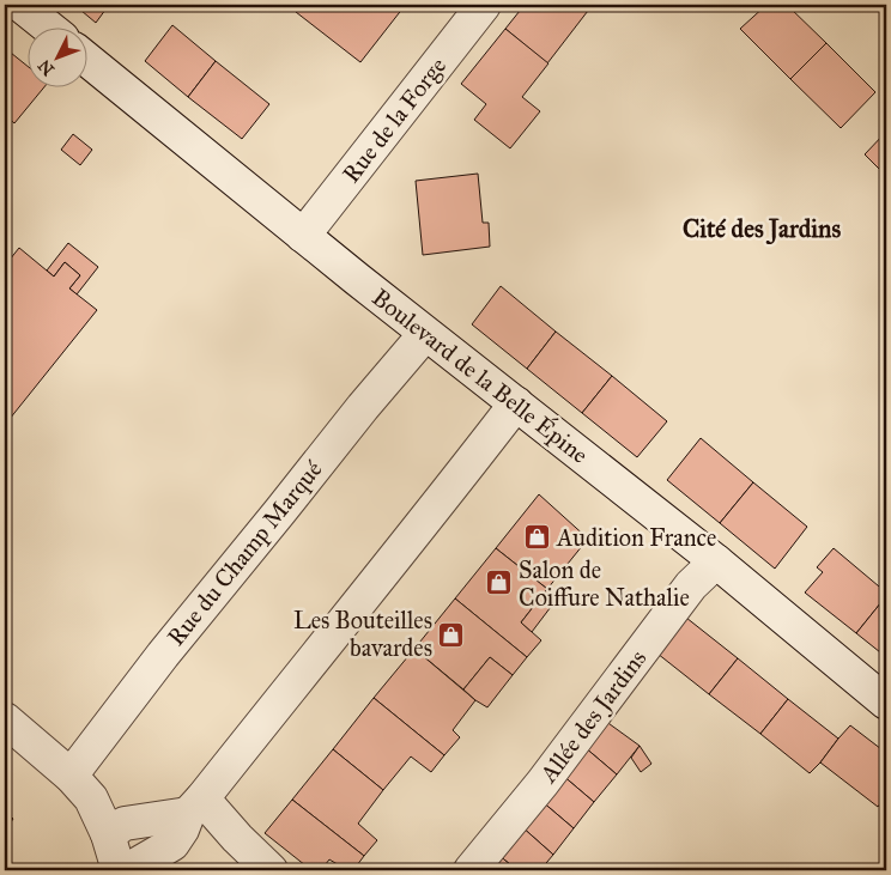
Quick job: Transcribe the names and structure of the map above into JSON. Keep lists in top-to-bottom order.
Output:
{
  "streets": {
    "street": [
      "Rue de la Forge",
      "Boulevard de la Belle Épine",
      "Rue du Champ Marqué",
      "Allée des Jardins"
    ]
  },
  "crossings": [
    ["Rue de la Forge", "Boulevard de la Belle Épine"],
    ["Boulevard de la Belle Épine", "Rue du Champ Marqué"],
    ["Boulevard de la Belle Épine", "Allée des Jardins"]
  ],
  "districts": ["Cité des Jardins"],
  "places": {
    "shop": ["Audition France", "Salon de Coiffure Nathalie", "Les Bouteilles bavardes"]
  },
  "north": "bottom left"
}
